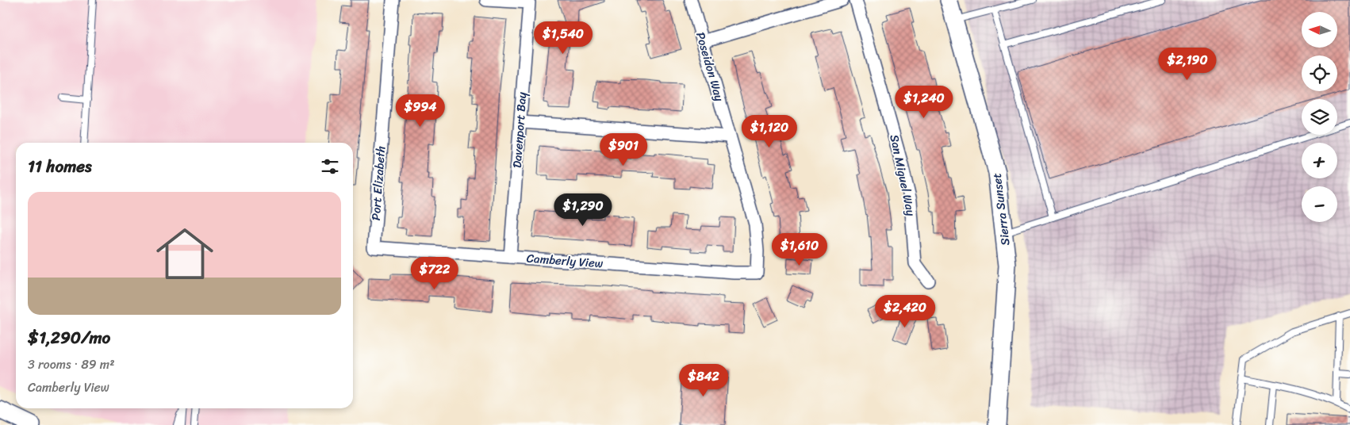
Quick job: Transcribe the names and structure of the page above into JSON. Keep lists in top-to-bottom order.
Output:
{
  "streets": {
    "street": [
      "Poseidon Way",
      "Davenport Bay",
      "San Miguel Way",
      "Port Elizabeth",
      "Sierra Sunset",
      "Camberly View"
    ]
  },
  "crossings": [
    ["Poseidon Way", "Camberly View"],
    ["Davenport Bay", "Camberly View"],
    ["Port Elizabeth", "Camberly View"]
  ],
  "north": "left",
  "page": {
    "map_buttons": ["+", "−"],
    "price": [
      "$1,540",
      "$2,190",
      "$1,240",
      "$994",
      "$1,120",
      "$901",
      "$1,290",
      "$1,610",
      "$722",
      "$2,420",
      "$842"
    ],
    "heading": "11 homes",
    "list": [
      {
        "name": "$1,290/mo",
        "note": "3 rooms · 89 m² · Camberly View"
      }
    ]
  }
}
